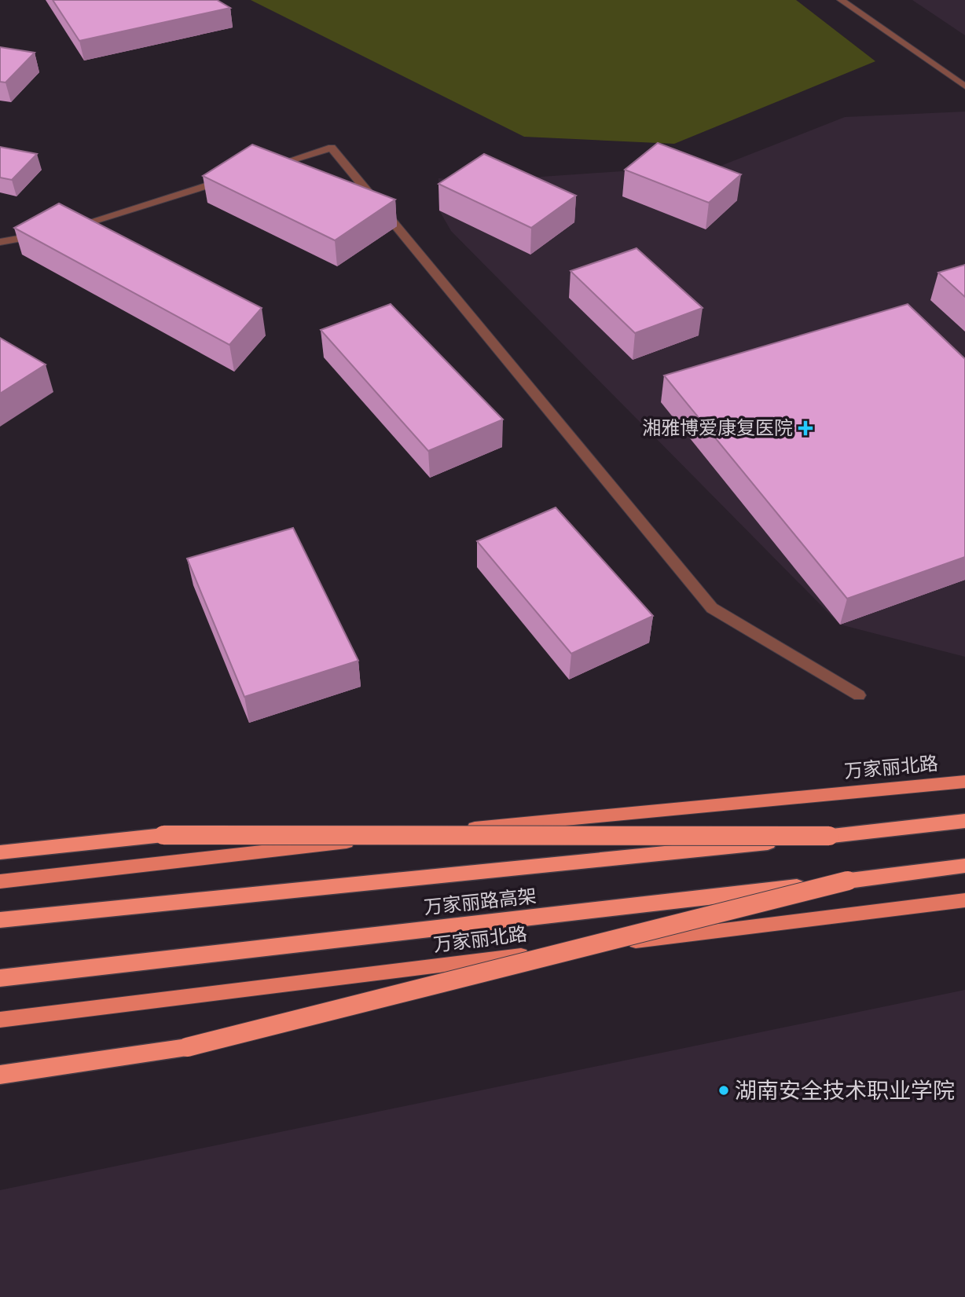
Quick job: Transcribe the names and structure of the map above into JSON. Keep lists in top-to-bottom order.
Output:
{
  "streets": {
    "highway": ["万家丽路高架"],
    "main road": ["万家丽北路"]
  },
  "places": {
    "health": ["湘雅博爱康复医院"],
    "other": ["湖南安全技术职业学院"]
  }
}
